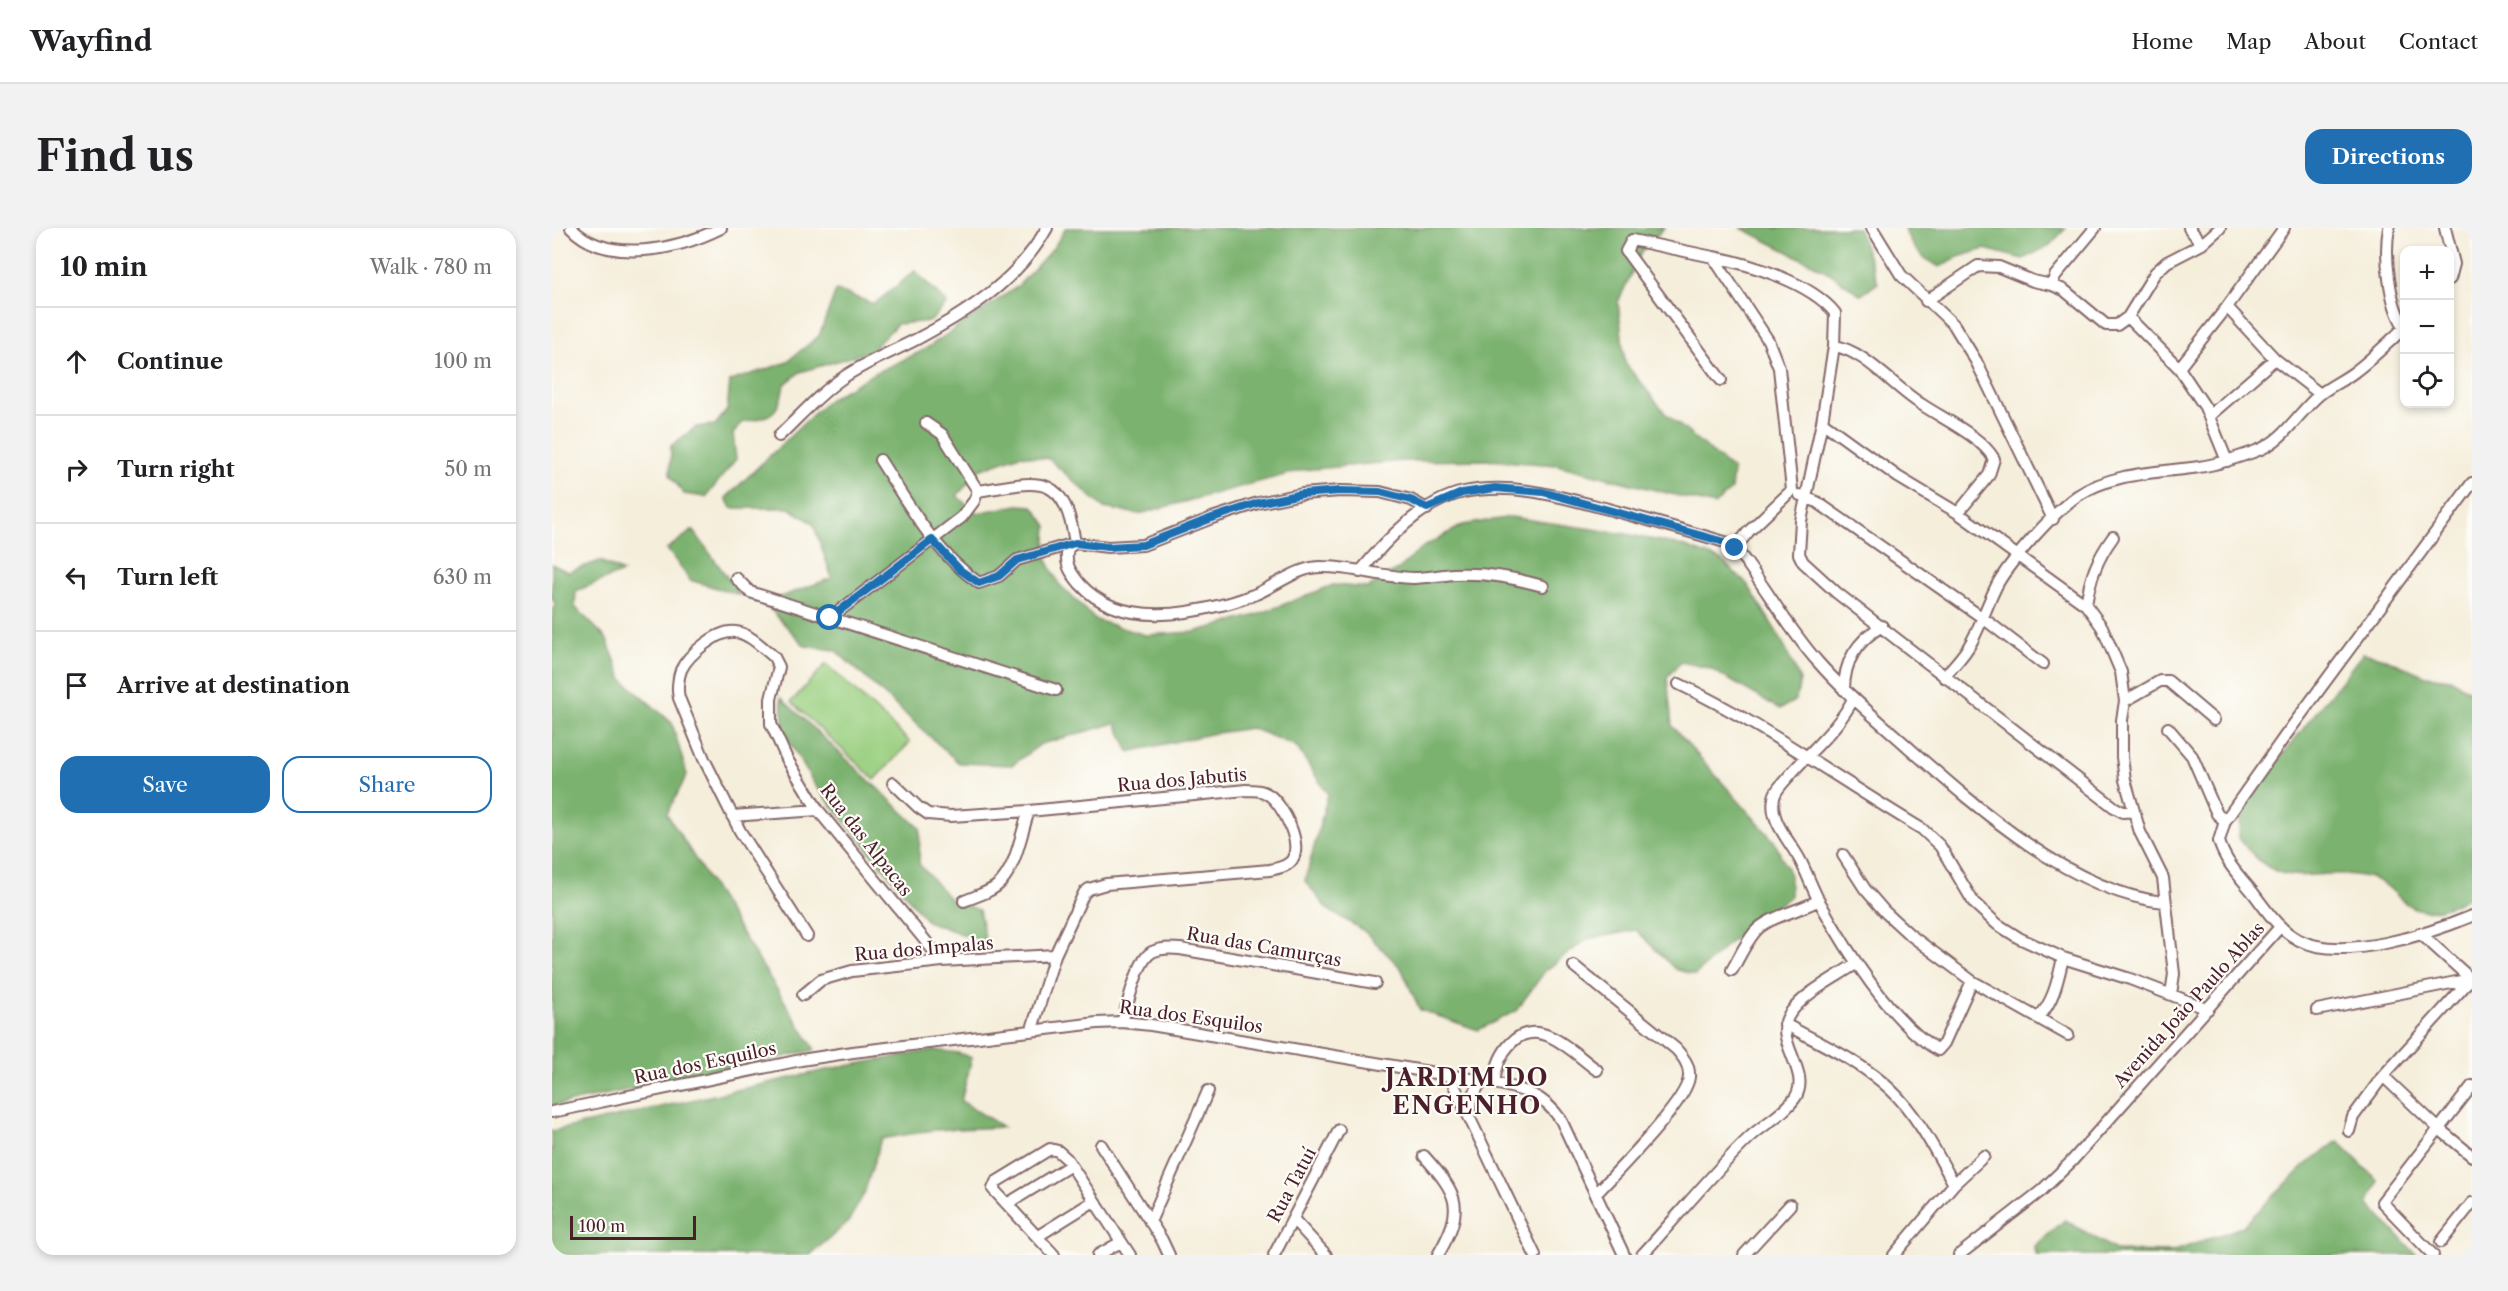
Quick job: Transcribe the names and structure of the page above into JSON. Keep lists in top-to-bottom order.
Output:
{
  "streets": {
    "street": [
      "Rua dos Jabutis",
      "Rua das Alpacas",
      "Rua das Camurças",
      "Rua dos Impalas",
      "Avenida João Paulo Ablas",
      "Rua dos Esquilos",
      "Rua Tatuí"
    ]
  },
  "crossings": [
    ["Rua dos Jabutis", "Rua dos Impalas"],
    ["Rua dos Jabutis", "Rua dos Esquilos"],
    ["Rua das Alpacas", "Rua dos Impalas"],
    ["Rua das Camurças", "Rua dos Esquilos"]
  ],
  "districts": ["JARDIM DO ENGENHO"],
  "scale_bar": "100 m",
  "page": {
    "header": "Wayfind",
    "nav": [
      "Home",
      "Map",
      "About",
      "Contact"
    ],
    "buttons": [
      "Directions",
      ["Save", "Share"]
    ],
    "title": "Find us",
    "heading": ["10 min", "Walk · 780 m"],
    "map_buttons": ["+", "−"],
    "list": [
      ["Continue", "100 m"],
      ["Turn right", "50 m"],
      ["Turn left", "630 m"],
      "Arrive at destination"
    ],
    "scale": "100 m"
  }
}
